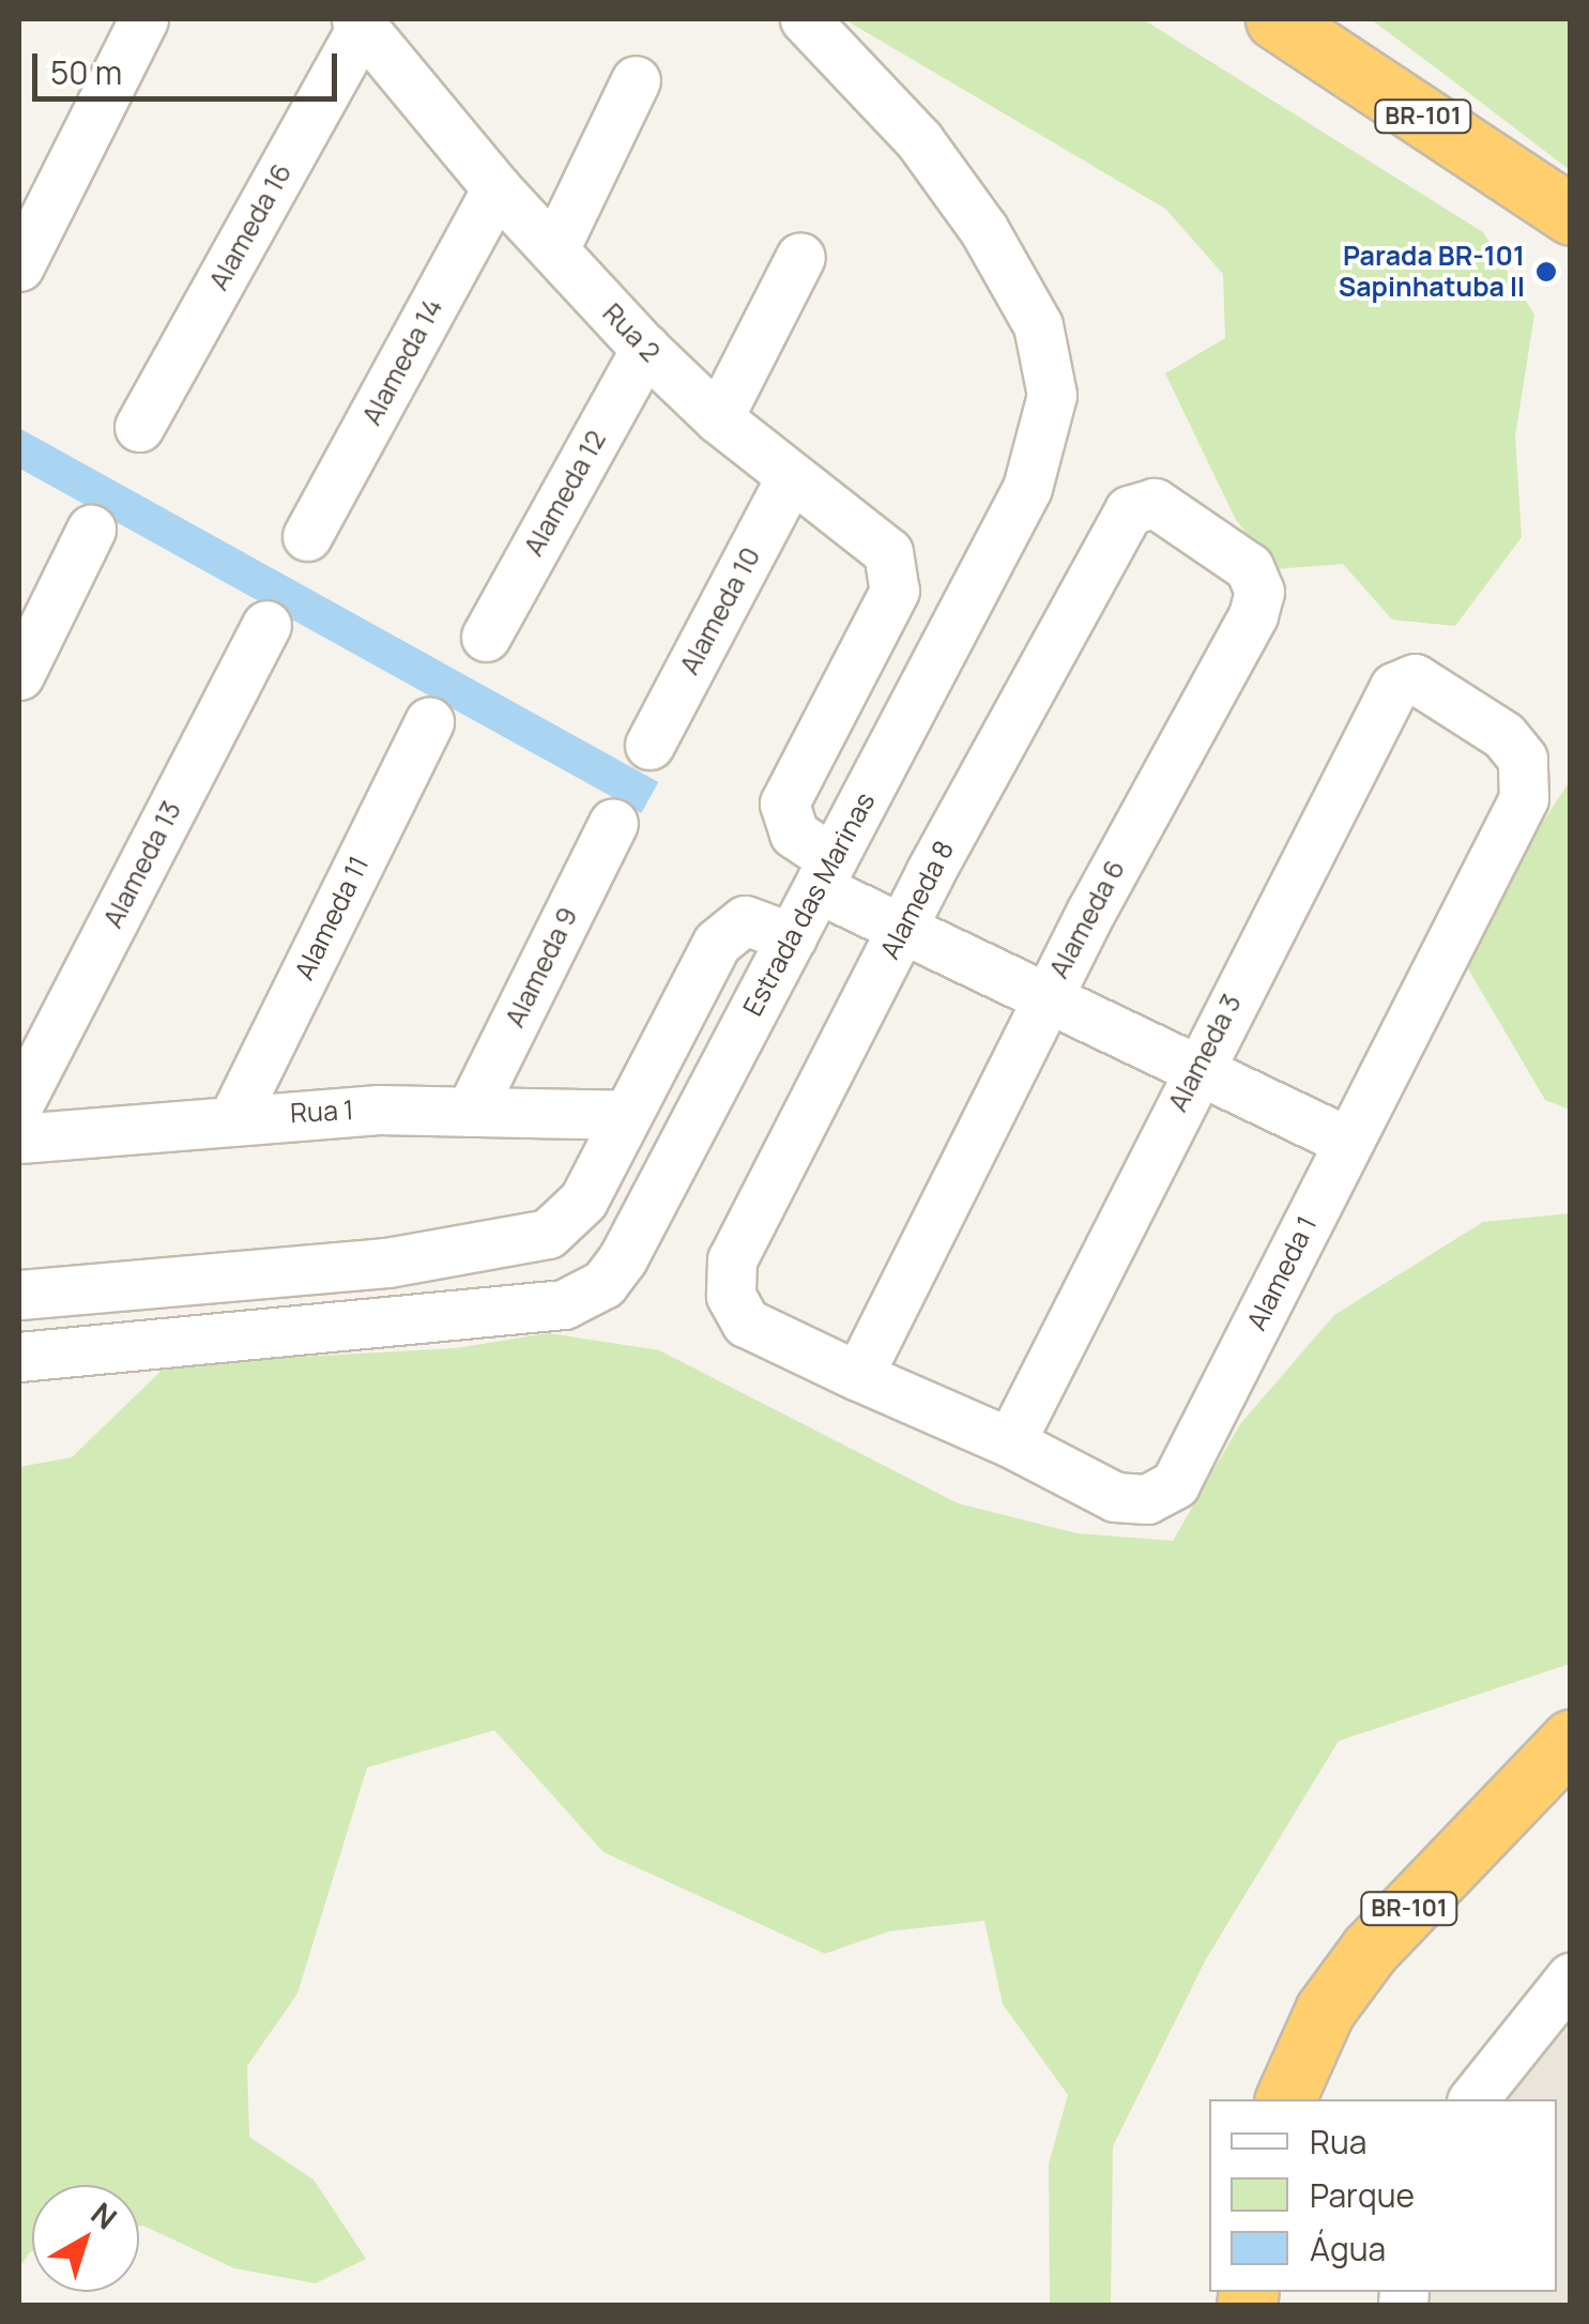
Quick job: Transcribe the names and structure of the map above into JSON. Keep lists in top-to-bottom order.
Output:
{
  "streets": {
    "highway": ["BR-101"],
    "street": [
      "Alameda 16",
      "Rua 2",
      "Alameda 14",
      "Alameda 12",
      "Alameda 10",
      "Alameda 13",
      "Alameda 8",
      "Estrada das Marinas",
      "Alameda 11",
      "Alameda 6",
      "Alameda 9",
      "Alameda 3",
      "Rua 1",
      "Alameda 1"
    ]
  },
  "crossings": [
    ["Alameda 16", "Rua 2"],
    ["Rua 2", "Alameda 14"],
    ["Rua 2", "Alameda 12"],
    ["Rua 2", "Alameda 10"],
    ["Rua 2", "Alameda 8"],
    ["Rua 2", "Estrada das Marinas"],
    ["Rua 2", "Alameda 6"],
    ["Rua 2", "Alameda 3"],
    ["Rua 2", "Alameda 1"],
    ["Alameda 8", "Alameda 6"],
    ["Alameda 8", "Alameda 1"],
    ["Alameda 11", "Rua 1"],
    ["Alameda 6", "Alameda 1"],
    ["Alameda 9", "Rua 1"],
    ["Alameda 3", "Alameda 1"]
  ],
  "places": ["Parada BR-101 Sapinhatuba II"],
  "legend": ["Rua", "Parque", "Água"],
  "scale_bar": "50 m",
  "north": "top right"
}
